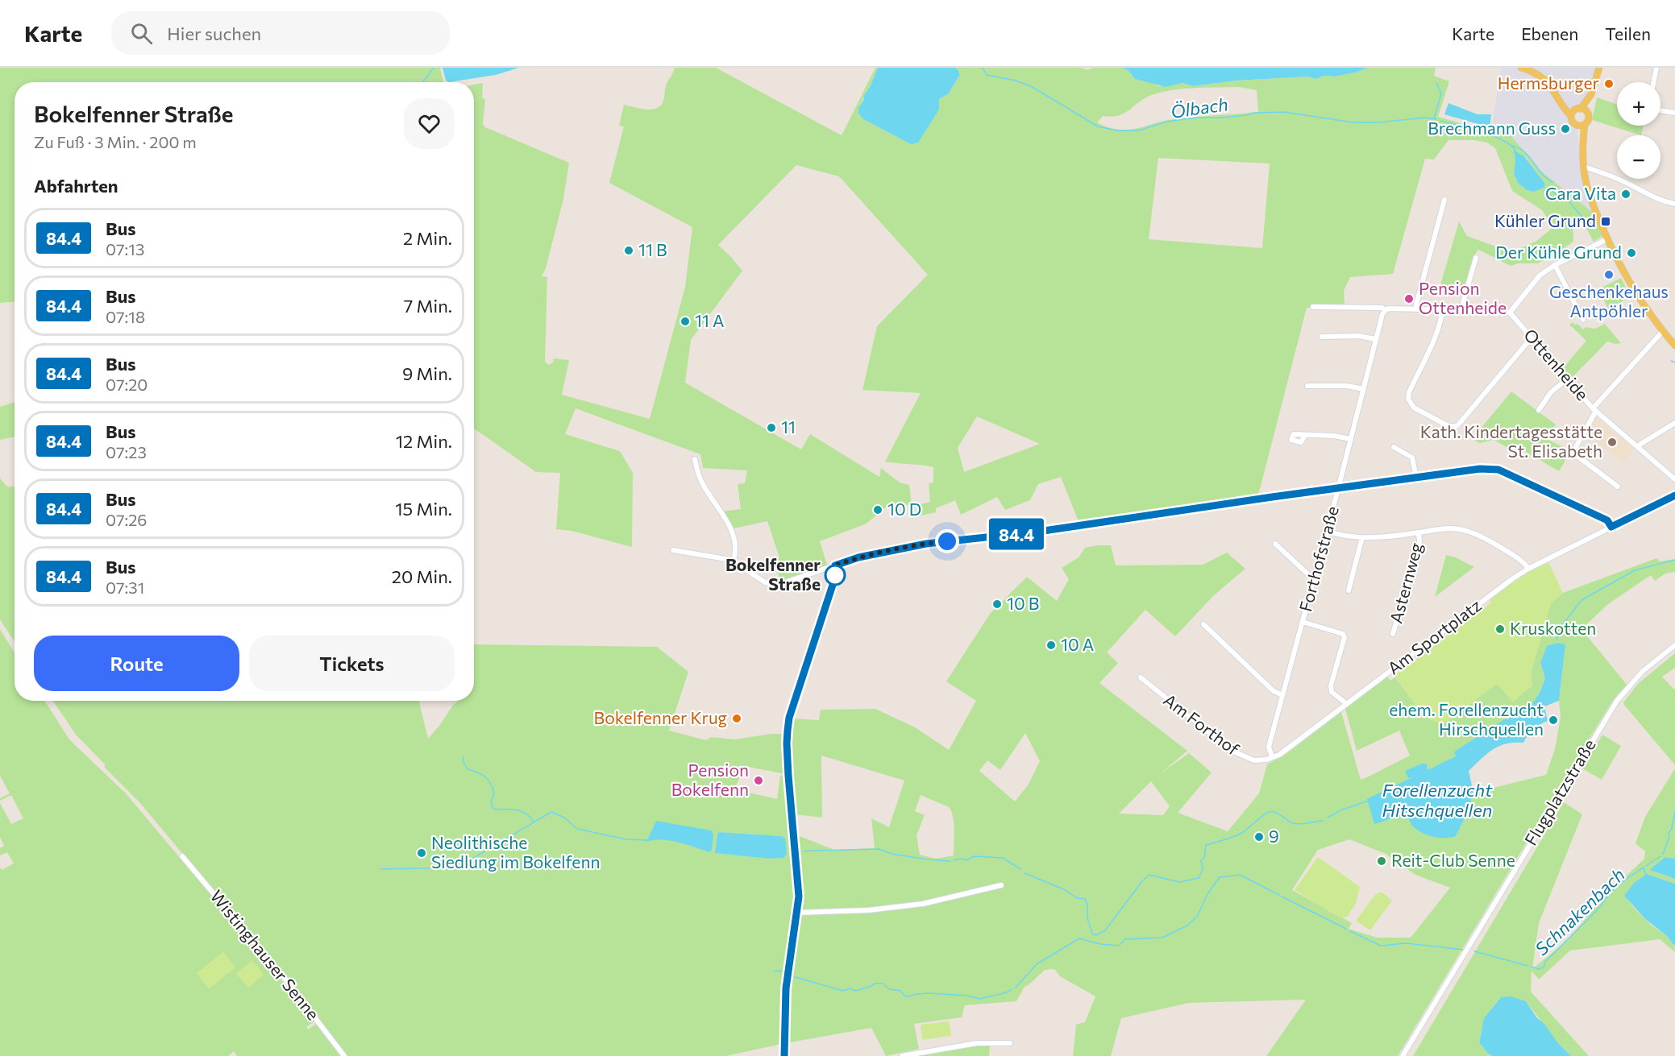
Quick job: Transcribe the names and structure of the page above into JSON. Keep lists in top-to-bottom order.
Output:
{
  "streets": {
    "street": [
      "Ottenheide",
      "Forthofstraße",
      "Asternweg",
      "Am Sportplatz",
      "Am Forthof",
      "Flugplatzstraße",
      "Wistinghauser Senne"
    ]
  },
  "crossings": [
    ["Forthofstraße", "Am Sportplatz"],
    ["Am Sportplatz", "Am Forthof"]
  ],
  "water": ["Ölbach", "Forellenzucht Hitschquellen", "Schnakenbach"],
  "places": {
    "other": [
      "Hermsburger",
      "Brechmann Guss",
      "Cara Vita",
      "11 B",
      "Der Kühle Grund",
      "Geschenkehaus Antpöhler",
      "Pension Ottenheide",
      "11 A",
      "11",
      "Kath. Kindertagesstätte St. Elisabeth",
      "10 D",
      "Bokelfenner Straße",
      "10 B",
      "Kruskotten",
      "10 A",
      "Bokelfenner Krug",
      "ehem. Forellenzucht Hirschquellen",
      "Pension Bokelfenn",
      "9",
      "Neolithische Siedlung im Bokelfenn",
      "Reit-Club Senne"
    ],
    "transit": ["Kühler Grund"]
  },
  "lines": ["bus line 84.4"],
  "page": {
    "header": "Karte",
    "search": "Hier suchen",
    "nav": ["Karte", "Ebenen", "Teilen"],
    "on_map": "84.4",
    "map_buttons": ["+", "−"],
    "heading": [
      ["Bokelfenner Straße", "Zu Fuß · 3 Min. · 200 m"],
      "Abfahrten"
    ],
    "list": [
      {
        "mark": "84.4",
        "name": "Bus",
        "note": "07:13",
        "value": "2 Min."
      },
      {
        "mark": "84.4",
        "name": "Bus",
        "note": "07:18",
        "value": "7 Min."
      },
      {
        "mark": "84.4",
        "name": "Bus",
        "note": "07:20",
        "value": "9 Min."
      },
      {
        "mark": "84.4",
        "name": "Bus",
        "note": "07:23",
        "value": "12 Min."
      },
      {
        "mark": "84.4",
        "name": "Bus",
        "note": "07:26",
        "value": "15 Min."
      },
      {
        "mark": "84.4",
        "name": "Bus",
        "note": "07:31",
        "value": "20 Min."
      }
    ],
    "buttons": ["Route", "Tickets"]
  }
}
